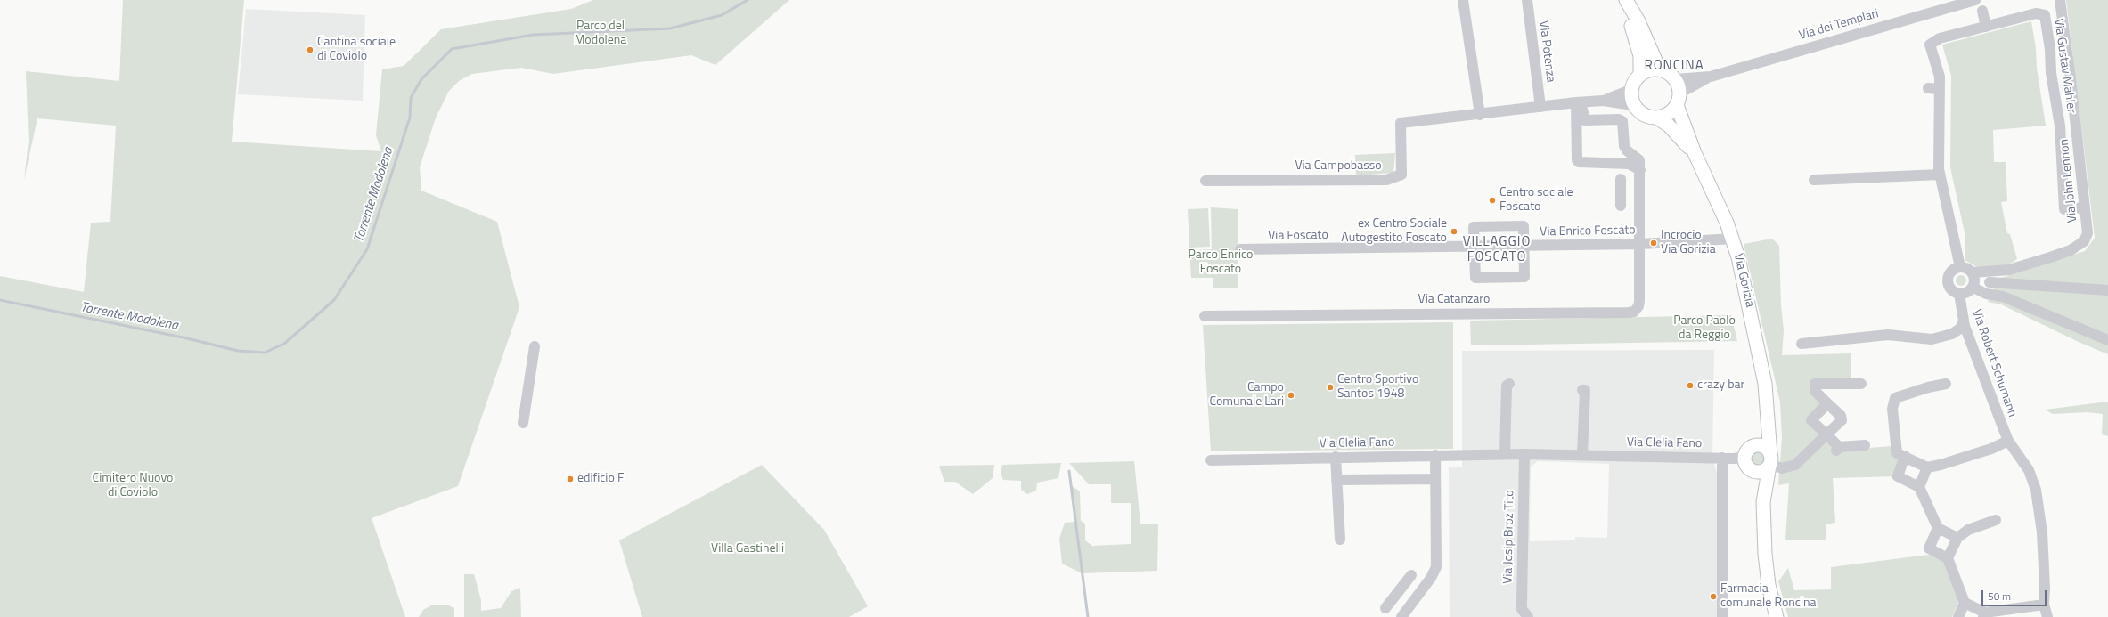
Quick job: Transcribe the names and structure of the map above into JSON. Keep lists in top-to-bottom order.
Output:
{
  "streets": {
    "main road": ["Via Gorizia"],
    "street": [
      "Via dei Templari",
      "Via Potenza",
      "Via Gustav Mahler",
      "Via Campobasso",
      "Via John Lennon",
      "Via Enrico Foscato",
      "Via Foscato",
      "Via Catanzaro",
      "Via Robert Schumann",
      "Via Clelia Fano",
      "Via Josip Broz Tito"
    ]
  },
  "crossings": [
    ["Via Potenza", "Via Campobasso"],
    ["Via Gustav Mahler", "Via John Lennon"],
    ["Via Gustav Mahler", "Via Robert Schumann"],
    ["Via John Lennon", "Via Robert Schumann"],
    ["Via Enrico Foscato", "Via Foscato"],
    ["Via Enrico Foscato", "Via Gorizia"],
    ["Via Enrico Foscato", "Via Catanzaro"],
    ["Via Gorizia", "Via Clelia Fano"],
    ["Via Clelia Fano", "Via Josip Broz Tito"]
  ],
  "districts": ["RONCINA", "VILLAGGIO FOSCATO"],
  "water": ["Torrente Modolena"],
  "parks": [
    "Parco del Modolena",
    "Parco Enrico Foscato",
    "Parco Paolo da Reggio",
    "Cimitero Nuovo di Coviolo",
    "Villa Gastinelli"
  ],
  "places": [
    "Cantina sociale di Coviolo",
    "Centro sociale Foscato",
    "ex Centro Sociale Autogestito Foscato",
    "Incrocio Via Gorizia",
    "crazy bar",
    "Centro Sportivo Santos 1948",
    "Campo Comunale Lari",
    "edificio F",
    "Farmacia comunale Roncina"
  ],
  "scale_bar": "50 m"
}
